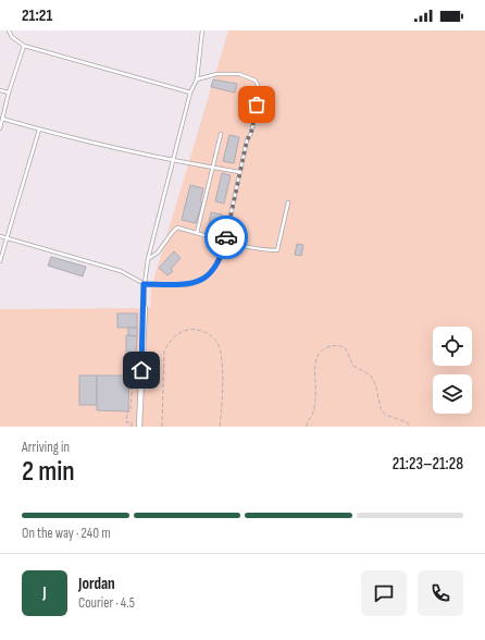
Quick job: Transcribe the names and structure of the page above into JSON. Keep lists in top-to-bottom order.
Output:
{
  "page": {
    "status": "21:21",
    "heading": ["2 min", "Arriving in", "21:23–21:28"],
    "panel": ["Jordan", "Courier · 4.5"],
    "bar": "On the way · 240 m",
    "round": "J"
  }
}
